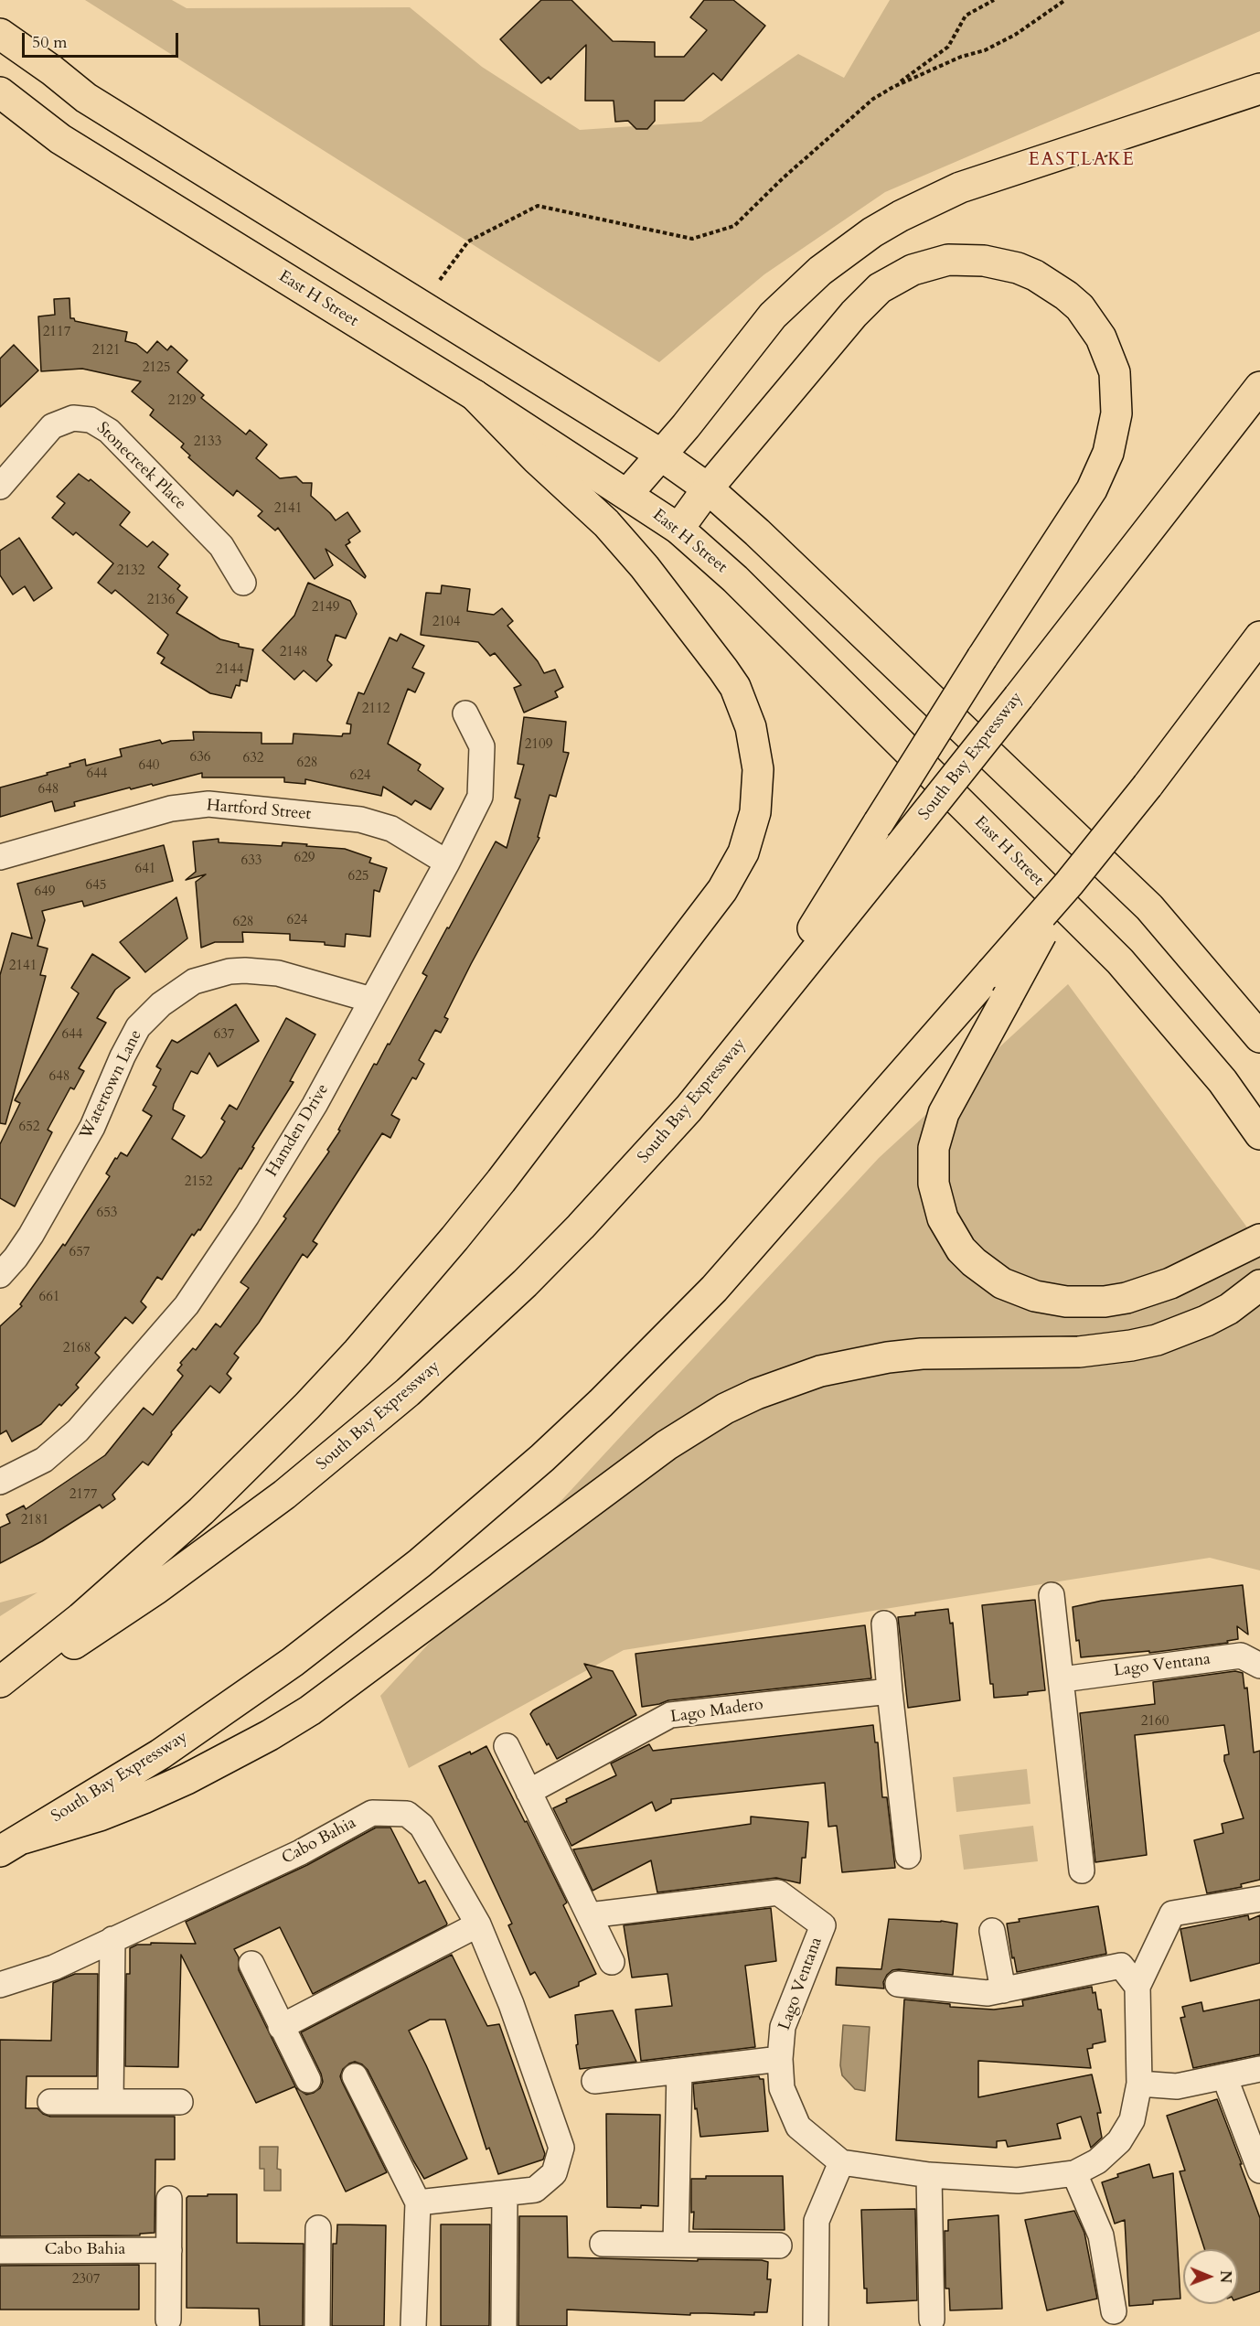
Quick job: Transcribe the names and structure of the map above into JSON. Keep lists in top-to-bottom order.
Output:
{
  "streets": {
    "main road": ["East H Street", "South Bay Expressway"],
    "street": [
      "Stonecreek Place",
      "Hartford Street",
      "Watertown Lane",
      "Hamden Drive",
      "Lago Ventana",
      "Lago Madero",
      "Cabo Bahia"
    ]
  },
  "crossings": [
    ["Hartford Street", "Hamden Drive"],
    ["Watertown Lane", "Hamden Drive"]
  ],
  "districts": ["EASTLAKE"],
  "house_numbers": [
    "2117",
    "2121",
    "2125",
    "2129",
    "2133",
    "2141",
    "2132",
    "2136",
    "2149",
    "2104",
    "2148",
    "2144",
    "2112",
    "2109",
    "636",
    "632",
    "628",
    "640",
    "644",
    "624",
    "648",
    "629",
    "633",
    "641",
    "625",
    "645",
    "649",
    "624",
    "628",
    "2141",
    "644",
    "637",
    "648",
    "652",
    "2152",
    "653",
    "657",
    "661",
    "2168",
    "2177",
    "2181",
    "2160",
    "2307"
  ],
  "scale_bar": "50 m",
  "north": "right"
}
